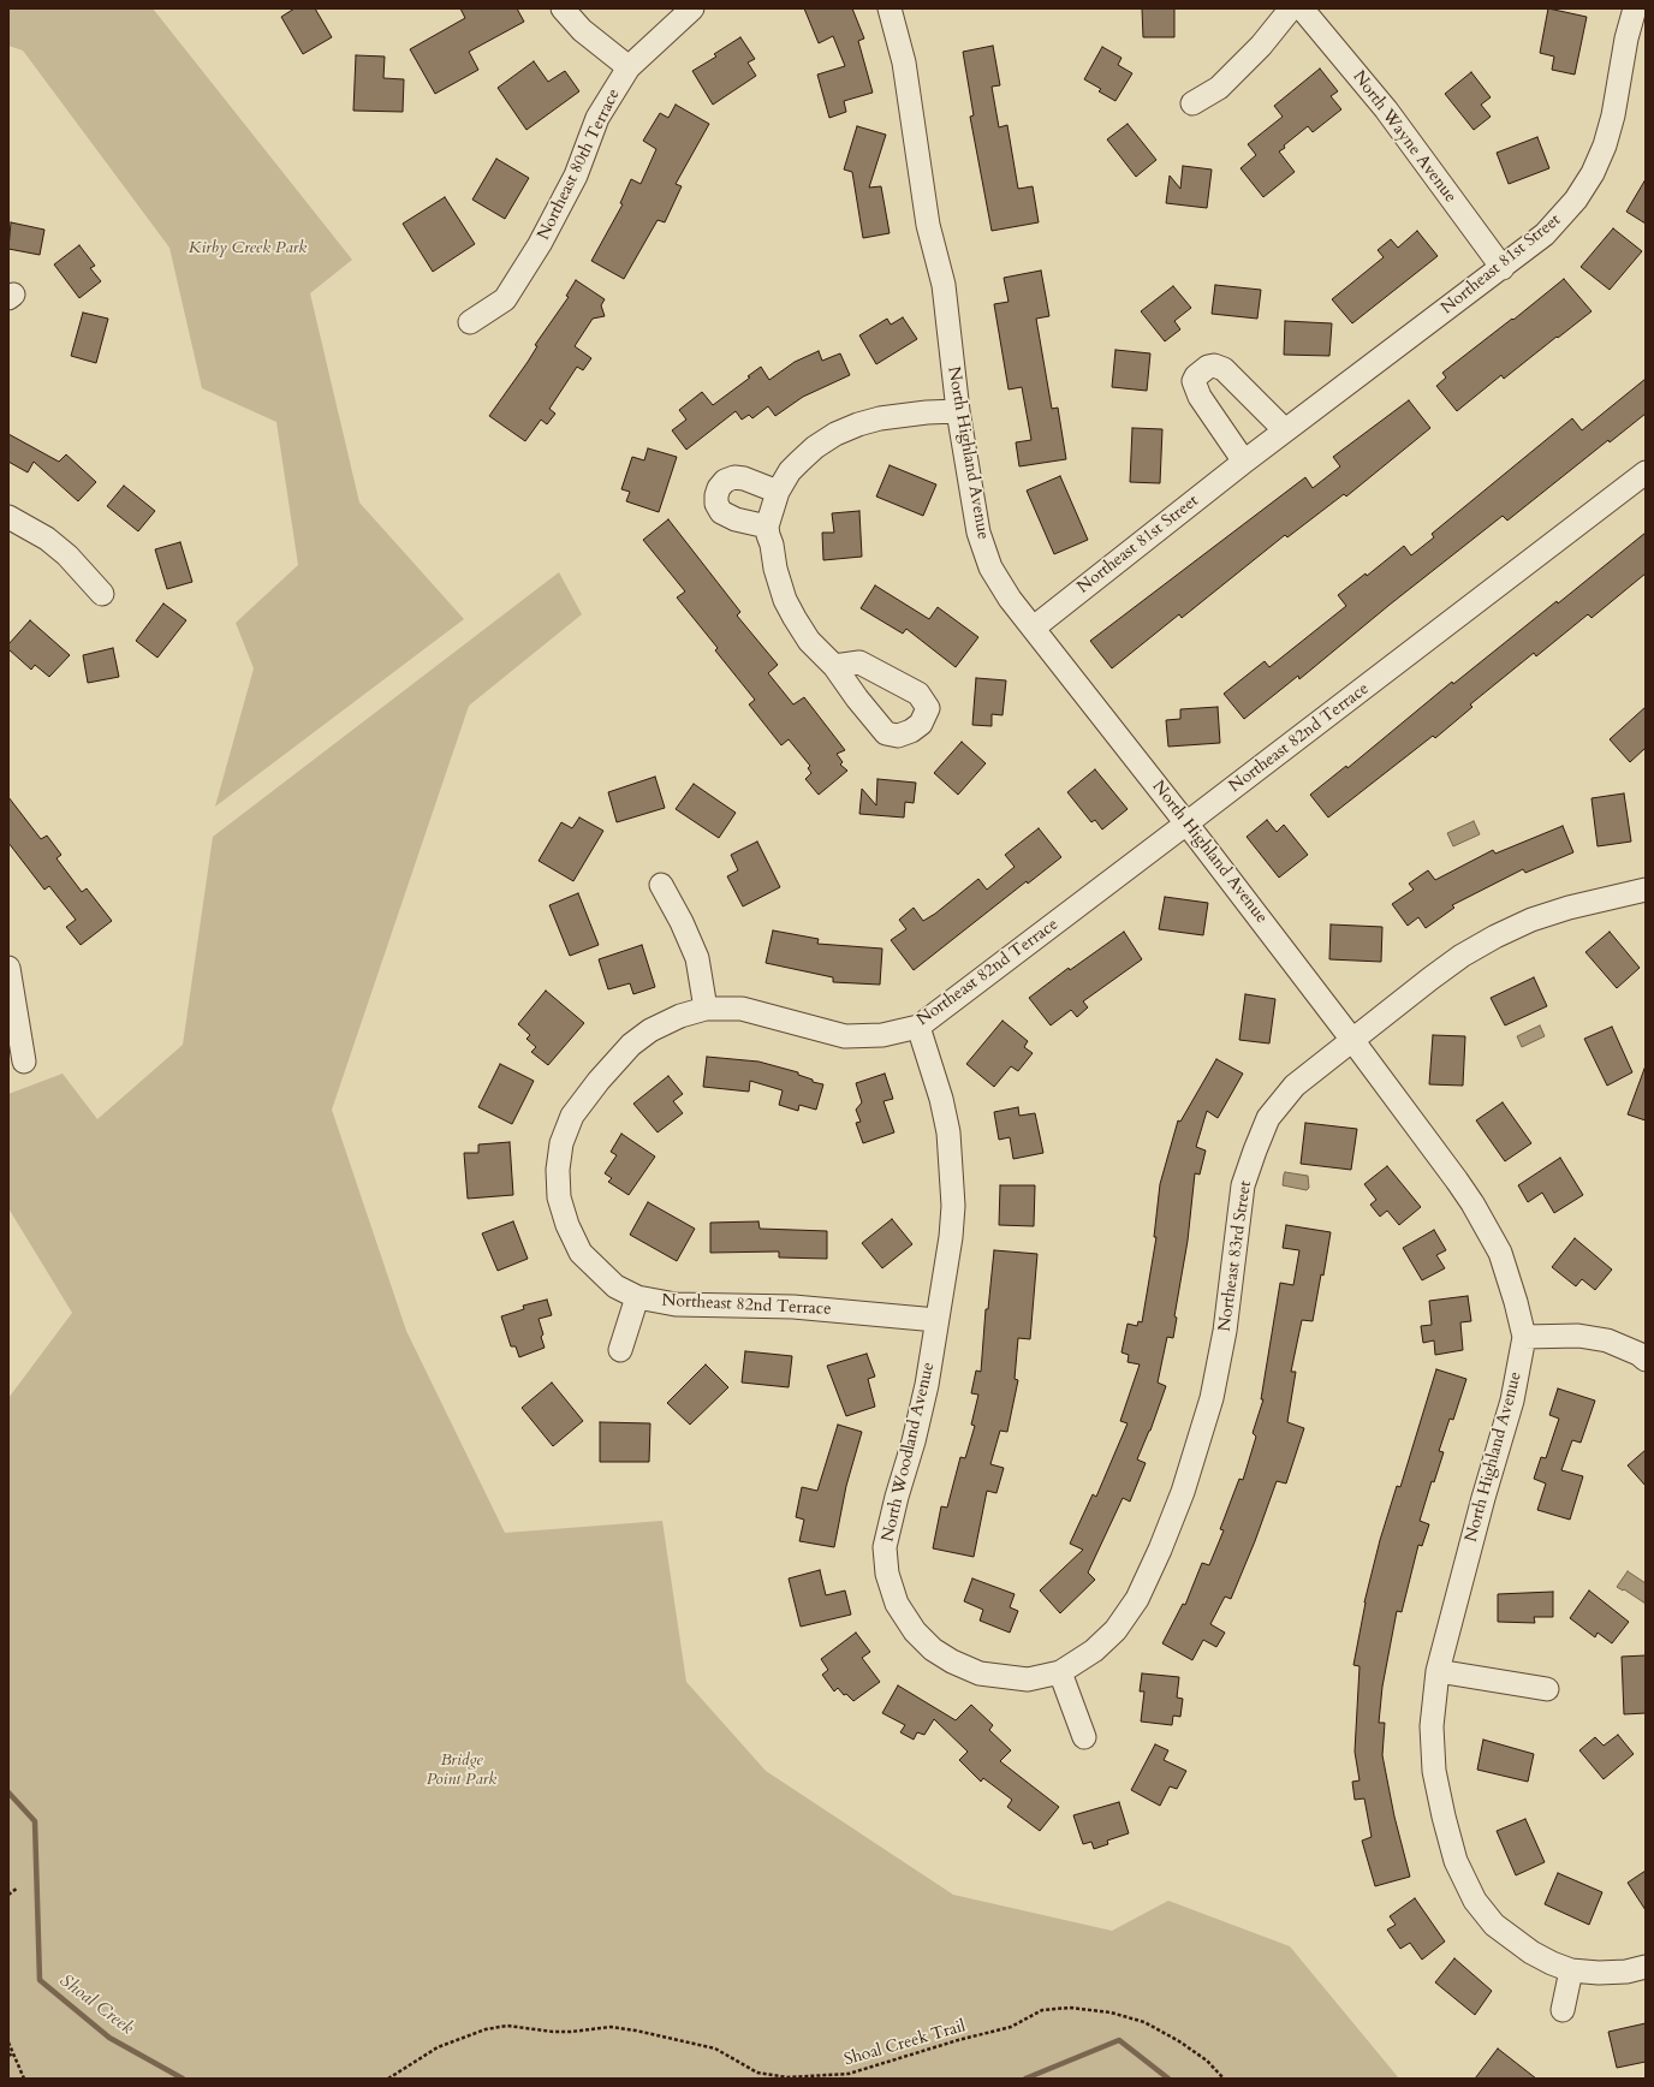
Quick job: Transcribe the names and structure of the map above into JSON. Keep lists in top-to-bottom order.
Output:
{
  "streets": {
    "street": [
      "North Wayne Avenue",
      "Northeast 80th Terrace",
      "Northeast 81st Street",
      "North Highland Avenue",
      "Northeast 82nd Terrace",
      "Northeast 83rd Street",
      "North Woodland Avenue"
    ],
    "path": ["Shoal Creek Trail"]
  },
  "crossings": [
    ["North Wayne Avenue", "Northeast 81st Street"],
    ["Northeast 81st Street", "North Highland Avenue"],
    ["North Highland Avenue", "Northeast 82nd Terrace"],
    ["North Highland Avenue", "Northeast 83rd Street"],
    ["Northeast 82nd Terrace", "North Woodland Avenue"],
    ["Northeast 83rd Street", "North Woodland Avenue"]
  ],
  "water": ["Shoal Creek"],
  "parks": ["Kirby Creek Park", "Bridge Point Park"]
}
